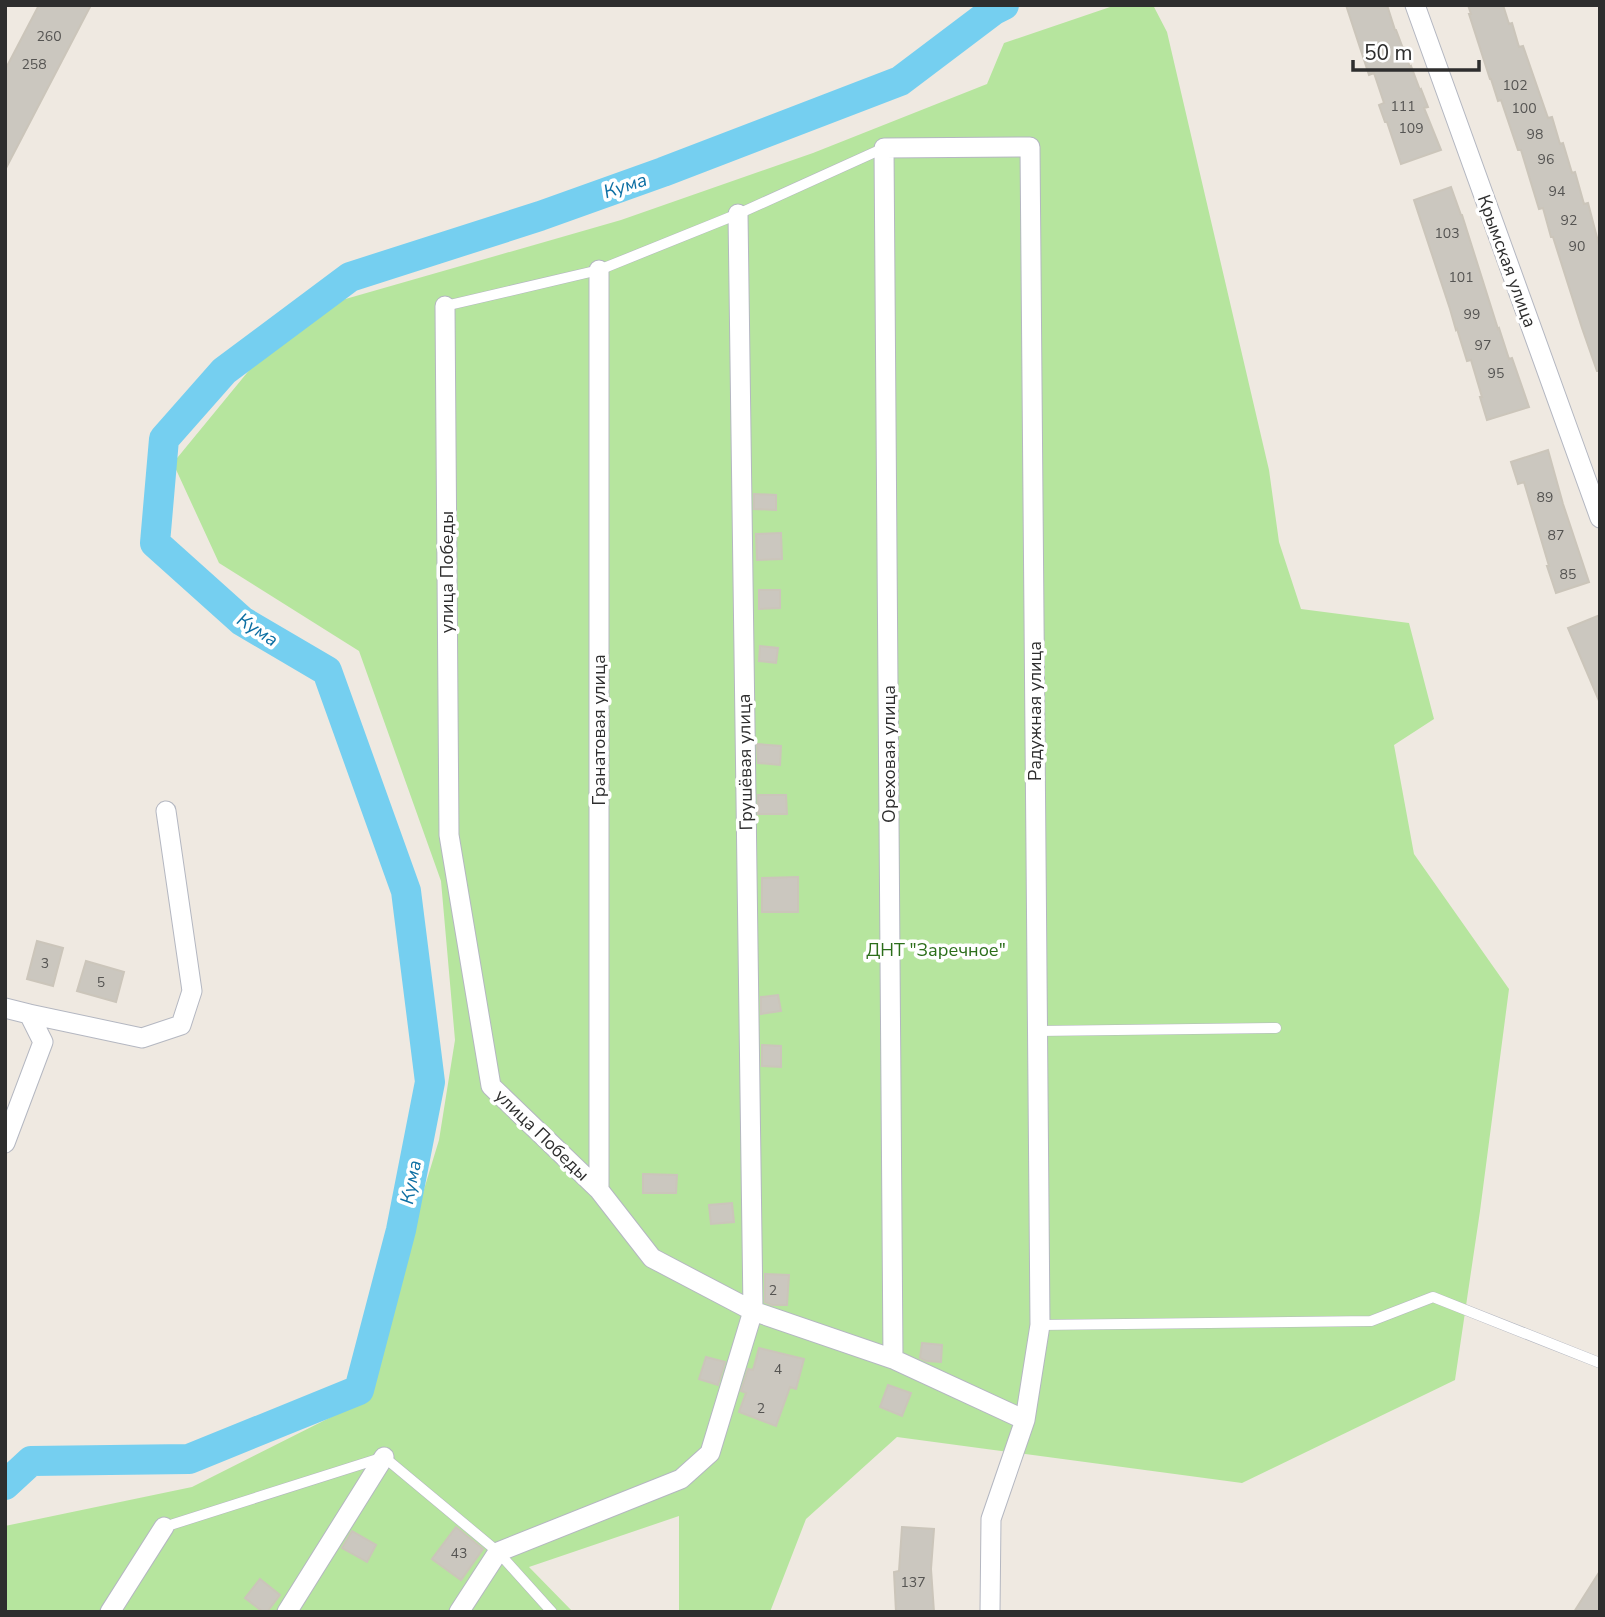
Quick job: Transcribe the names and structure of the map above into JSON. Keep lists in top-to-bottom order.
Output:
{
  "streets": {
    "street": [
      "Крымская улица",
      "улица Победы",
      "Радужная улица",
      "Гранатовая улица",
      "Ореховая улица",
      "Грушёвая улица"
    ]
  },
  "crossings": [
    ["улица Победы", "Радужная улица"],
    ["улица Победы", "Гранатовая улица"],
    ["улица Победы", "Ореховая улица"],
    ["улица Победы", "Грушёвая улица"],
    ["Радужная улица", "Ореховая улица"]
  ],
  "water": ["Кума"],
  "parks": ["ДНТ \"Заречное\""],
  "house_numbers": [
    "260",
    "258",
    "102",
    "111",
    "100",
    "109",
    "98",
    "96",
    "94",
    "92",
    "103",
    "90",
    "101",
    "99",
    "97",
    "95",
    "89",
    "87",
    "85",
    "3",
    "5",
    "2",
    "4",
    "2",
    "43",
    "137"
  ],
  "scale_bar": "50 m"
}
